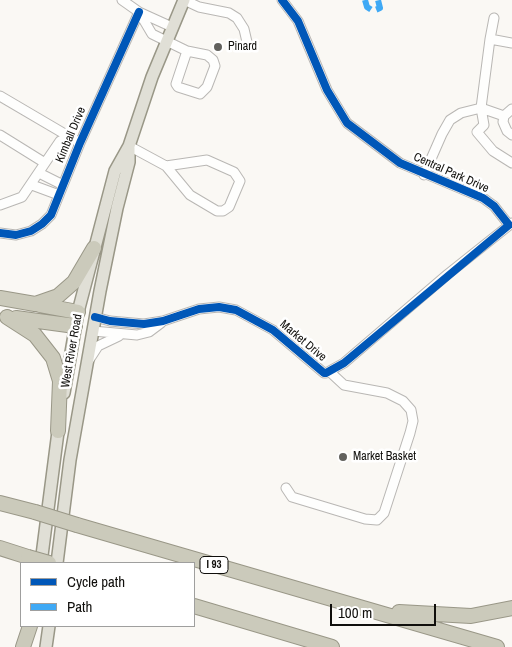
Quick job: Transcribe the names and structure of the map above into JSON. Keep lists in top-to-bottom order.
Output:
{
  "streets": {
    "highway": ["I 93"],
    "main road": ["West River Road"],
    "street": ["Kimball Drive", "Central Park Drive", "Market Drive"]
  },
  "crossings": [
    ["Central Park Drive", "Market Drive"],
    ["Market Drive", "West River Road"]
  ],
  "places": ["Pinard", "Market Basket"],
  "legend": ["Cycle path", "Path"],
  "scale_bar": "100 m"
}
